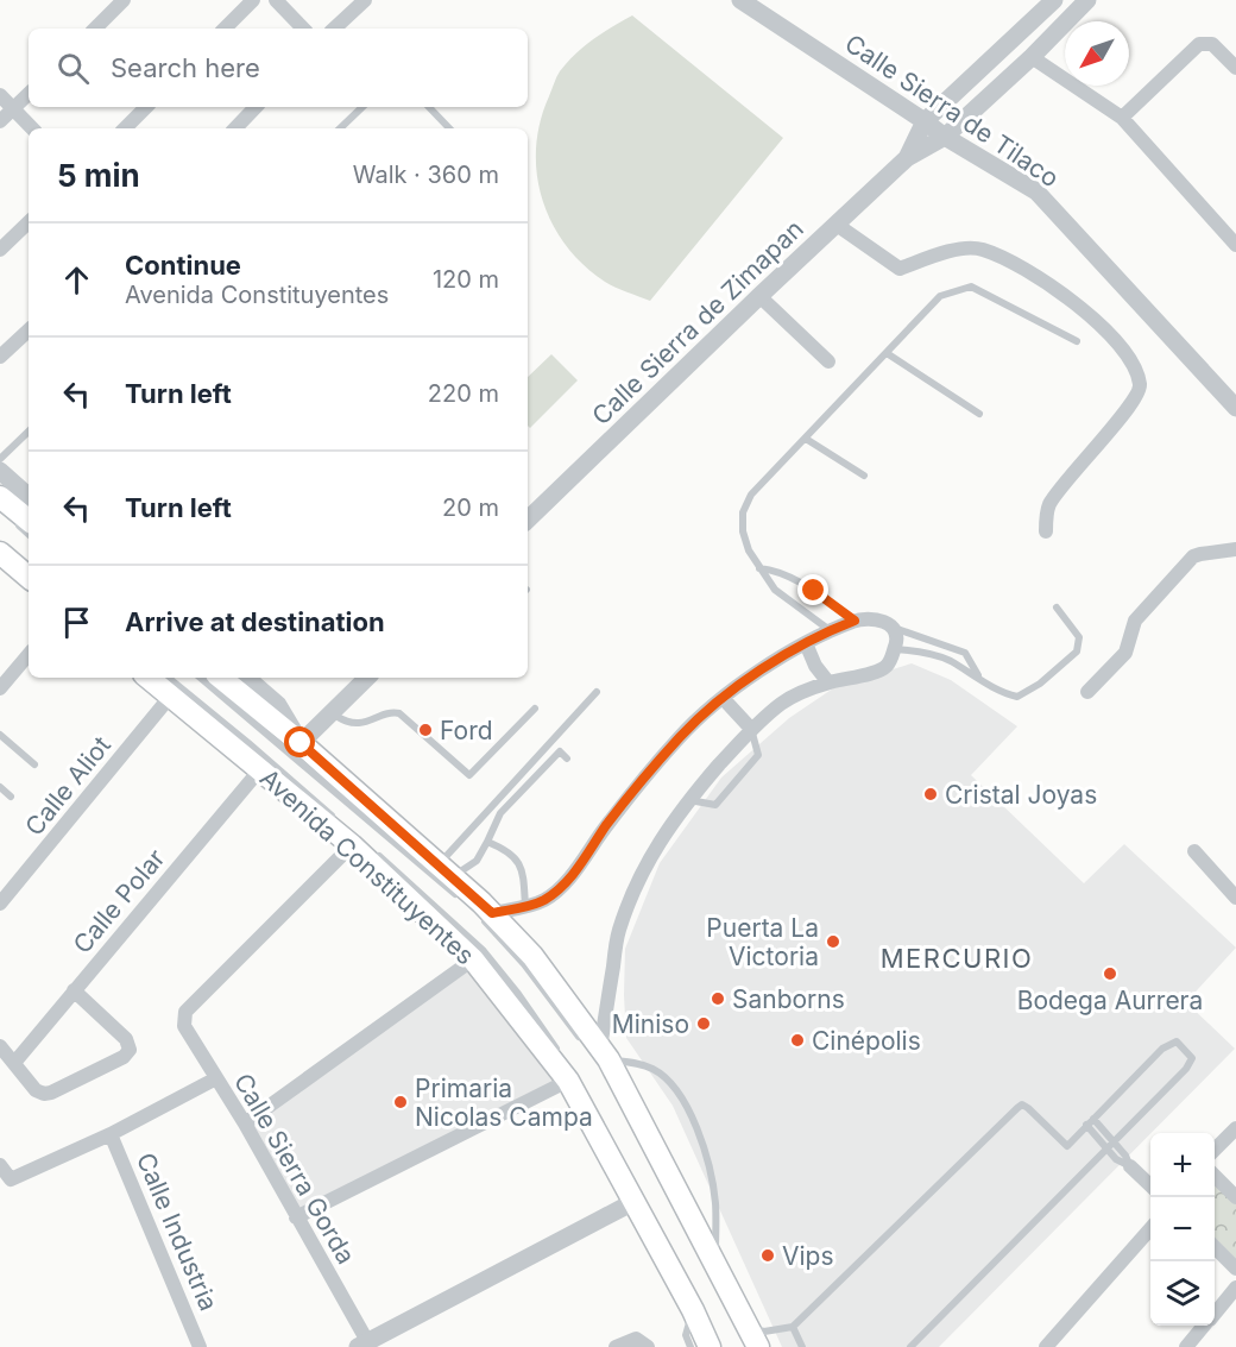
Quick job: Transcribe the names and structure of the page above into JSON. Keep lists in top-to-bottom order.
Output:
{
  "streets": {
    "main road": ["Avenida Constituyentes"],
    "street": [
      "Calle Sierra de Tilaco",
      "Calle Sierra de Zimapan",
      "Calle Aliot",
      "Calle Polar",
      "Calle Sierra Gorda",
      "Calle Industria"
    ]
  },
  "crossings": [
    ["Calle Sierra de Tilaco", "Calle Sierra de Zimapan"],
    ["Calle Aliot", "Avenida Constituyentes"],
    ["Avenida Constituyentes", "Calle Polar"],
    ["Avenida Constituyentes", "Calle Sierra Gorda"]
  ],
  "districts": ["MERCURIO"],
  "places": [
    "Ford",
    "Cristal Joyas",
    "Puerta La Victoria",
    "Bodega Aurrera",
    "Sanborns",
    "Miniso",
    "Cinépolis",
    "Primaria Nicolas Campa",
    "Vips"
  ],
  "north": "bottom left",
  "page": {
    "search": "Search here",
    "heading": ["5 min", "Walk · 360 m"],
    "list": [
      ["Continue", "Avenida Constituyentes", "120 m"],
      ["Turn left", "220 m"],
      ["Turn left", "20 m"],
      "Arrive at destination"
    ],
    "map_buttons": ["+", "−"]
  }
}
